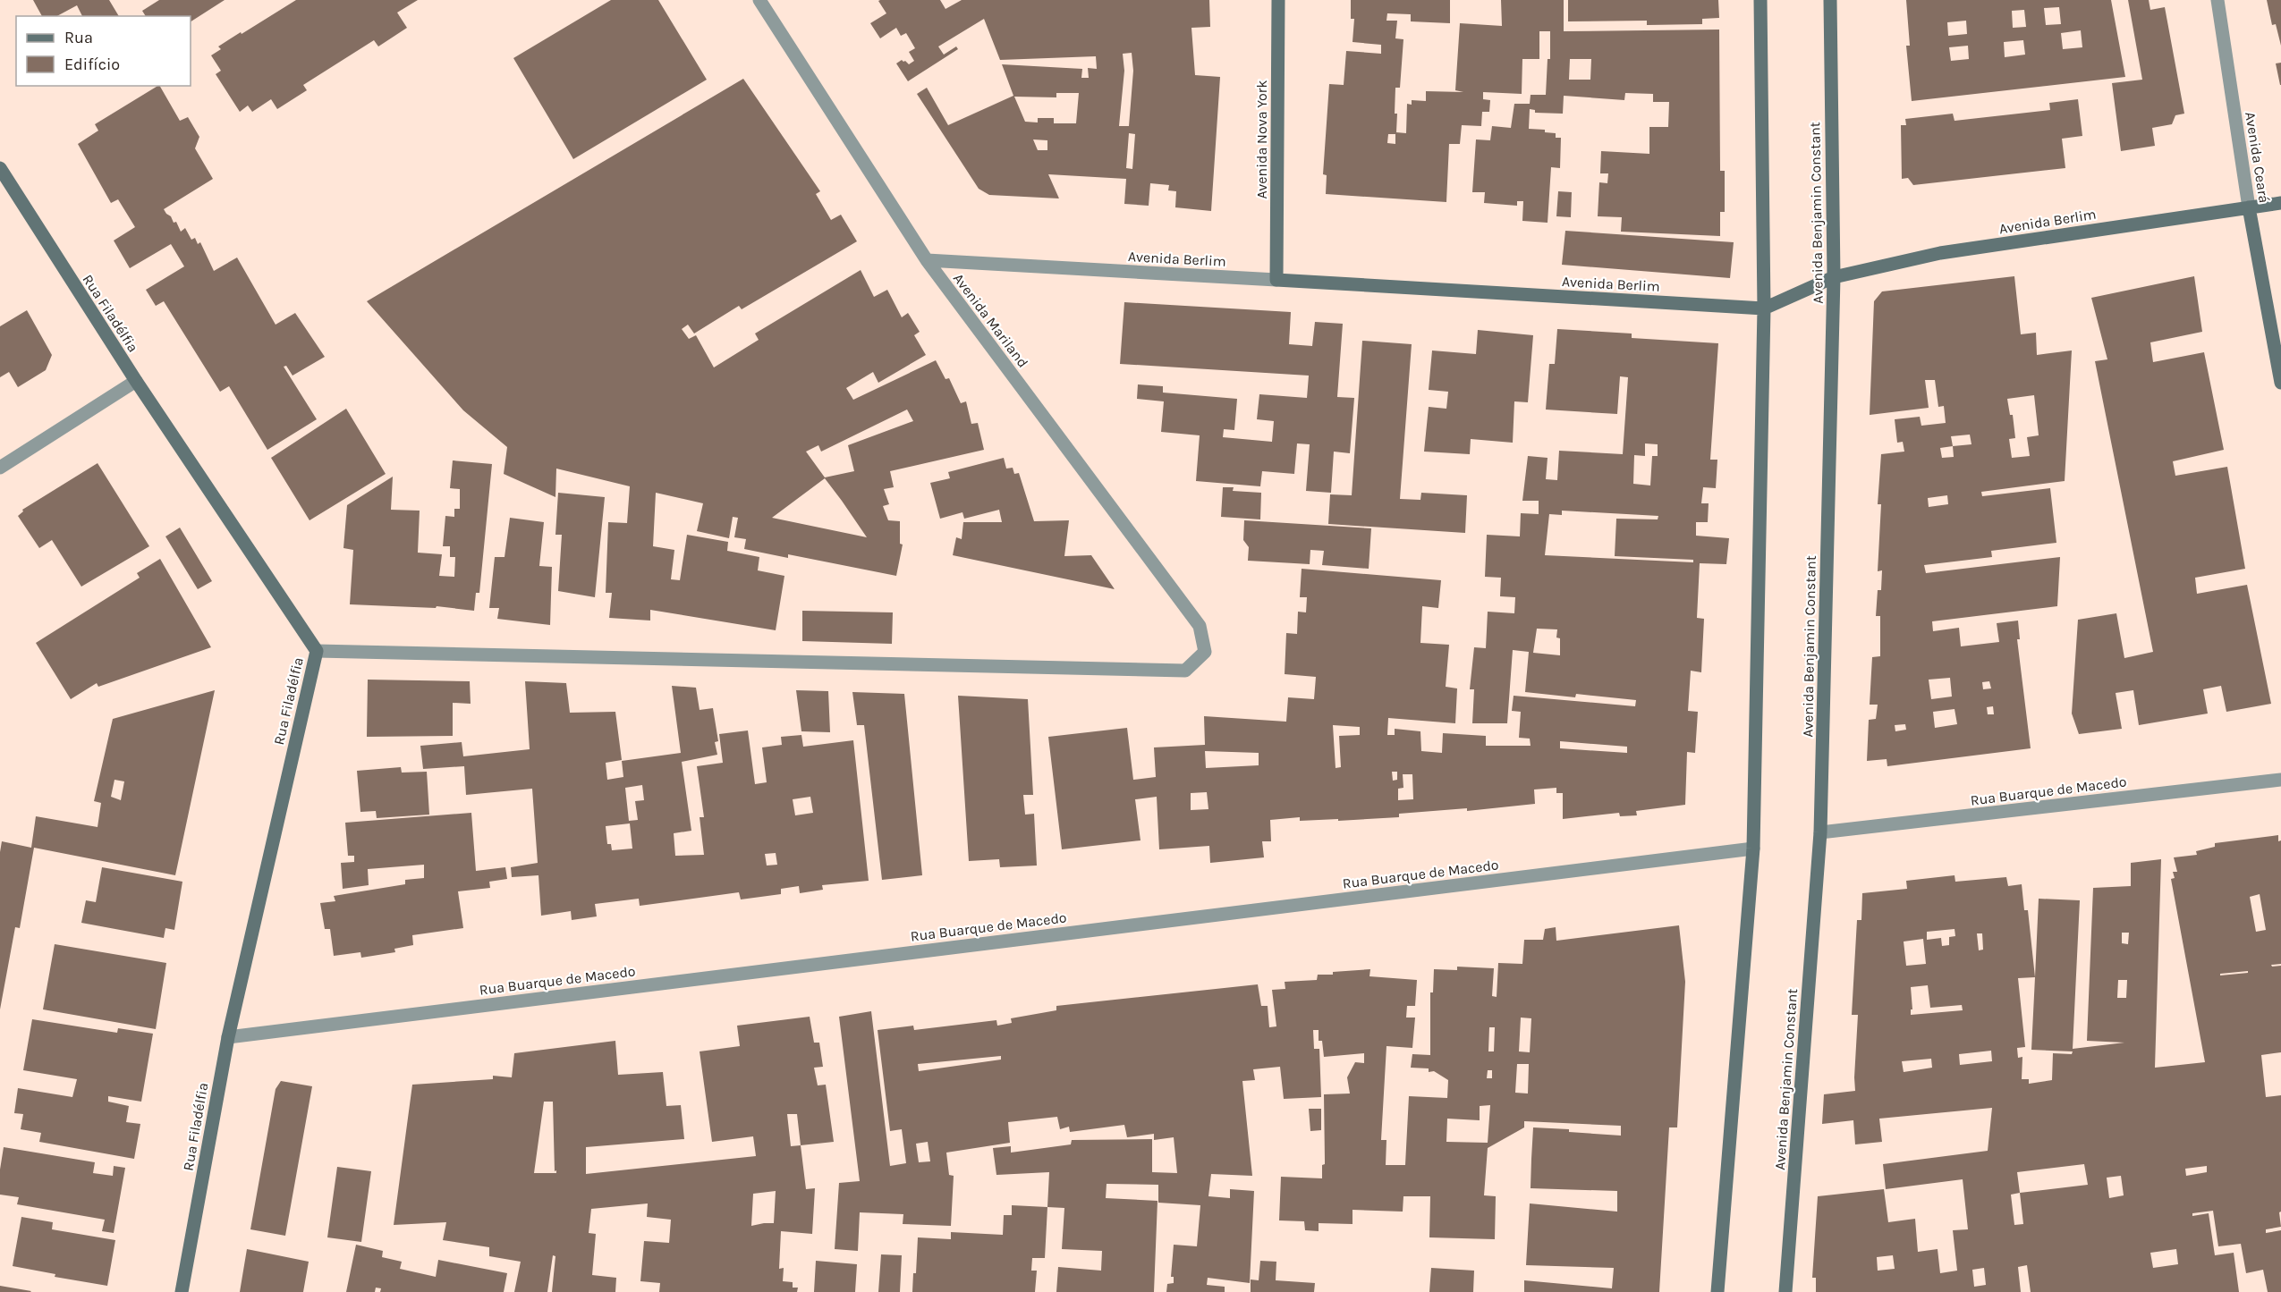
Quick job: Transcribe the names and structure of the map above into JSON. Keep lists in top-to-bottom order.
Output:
{
  "streets": {
    "street": [
      "Avenida Nova York",
      "Avenida Ceará",
      "Avenida Benjamin Constant",
      "Avenida Berlim",
      "Rua Filadélfia",
      "Avenida Mariland",
      "Rua Buarque de Macedo"
    ]
  },
  "crossings": [
    ["Avenida Nova York", "Avenida Berlim"],
    ["Avenida Ceará", "Avenida Berlim"],
    ["Avenida Benjamin Constant", "Avenida Berlim"],
    ["Avenida Benjamin Constant", "Rua Buarque de Macedo"],
    ["Avenida Berlim", "Avenida Mariland"],
    ["Rua Filadélfia", "Avenida Mariland"],
    ["Rua Filadélfia", "Rua Buarque de Macedo"]
  ],
  "legend": ["Rua", "Edifício"]
}
